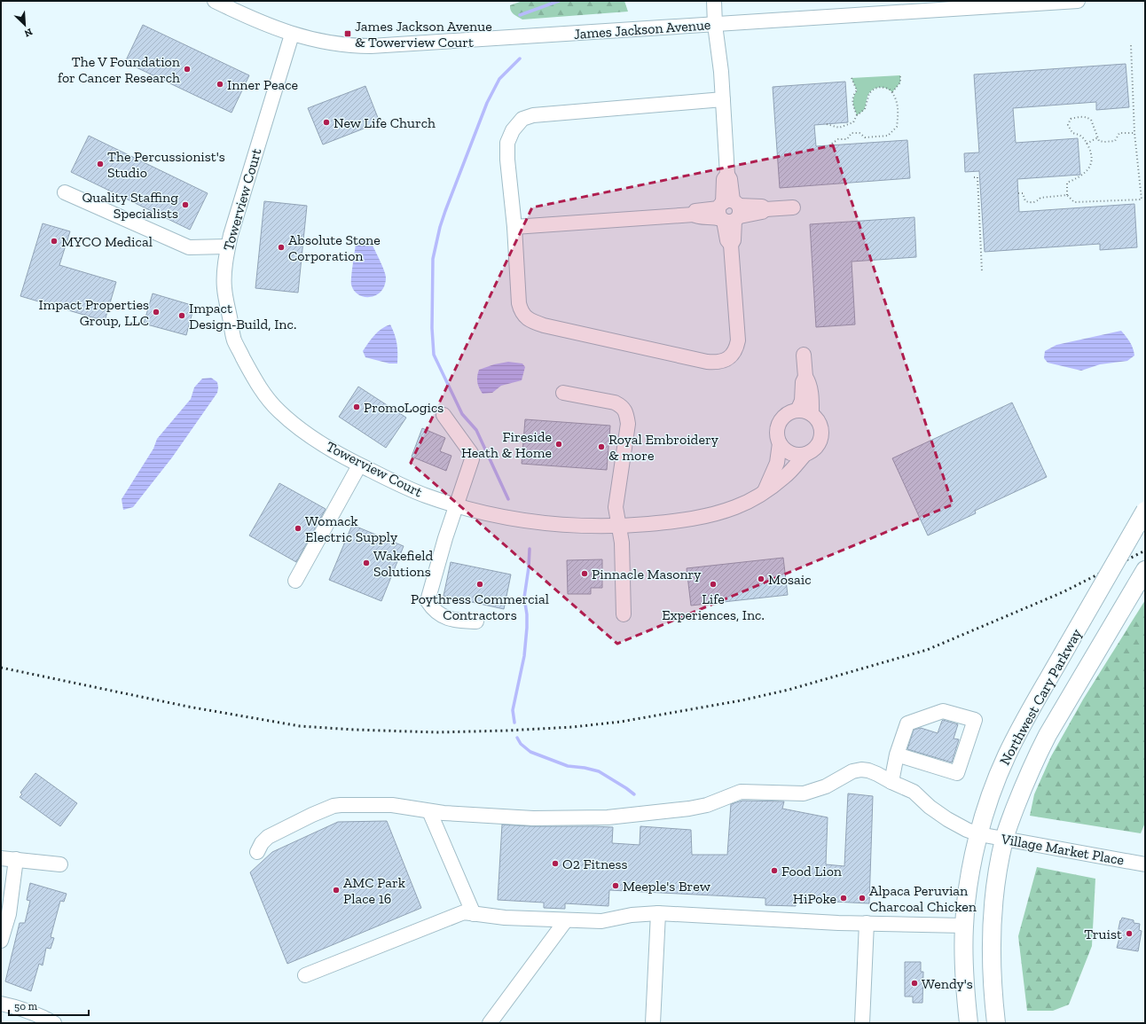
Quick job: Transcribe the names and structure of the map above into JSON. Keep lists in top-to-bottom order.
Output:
{
  "streets": {
    "main road": ["Northwest Cary Parkway"],
    "street": ["James Jackson Avenue", "Towerview Court", "Village Market Place"]
  },
  "crossings": [
    ["James Jackson Avenue", "Towerview Court"],
    ["Northwest Cary Parkway", "Village Market Place"]
  ],
  "places": {
    "transit": ["James Jackson Avenue & Towerview Court"],
    "other": [
      "The V Foundation for Cancer Research",
      "Inner Peace",
      "New Life Church",
      "The Percussionist's Studio",
      "Quality Staffing Specialists",
      "MYCO Medical",
      "Absolute Stone Corporation",
      "Impact Properties Group, LLC",
      "Impact Design-Build, Inc.",
      "PromoLogics",
      "Fireside Heath & Home",
      "Royal Embroidery & more",
      "Womack Electric Supply",
      "Wakefield Solutions",
      "Pinnacle Masonry",
      "Mosaic",
      "Poythress Commercial Contractors",
      "Life Experiences, Inc.",
      "O2 Fitness",
      "Food Lion",
      "Meeple's Brew",
      "AMC Park Place 16",
      "HiPoke",
      "Alpaca Peruvian Charcoal Chicken",
      "Truist",
      "Wendy's"
    ]
  },
  "scale_bar": "50 m",
  "north": "bottom right"
}
